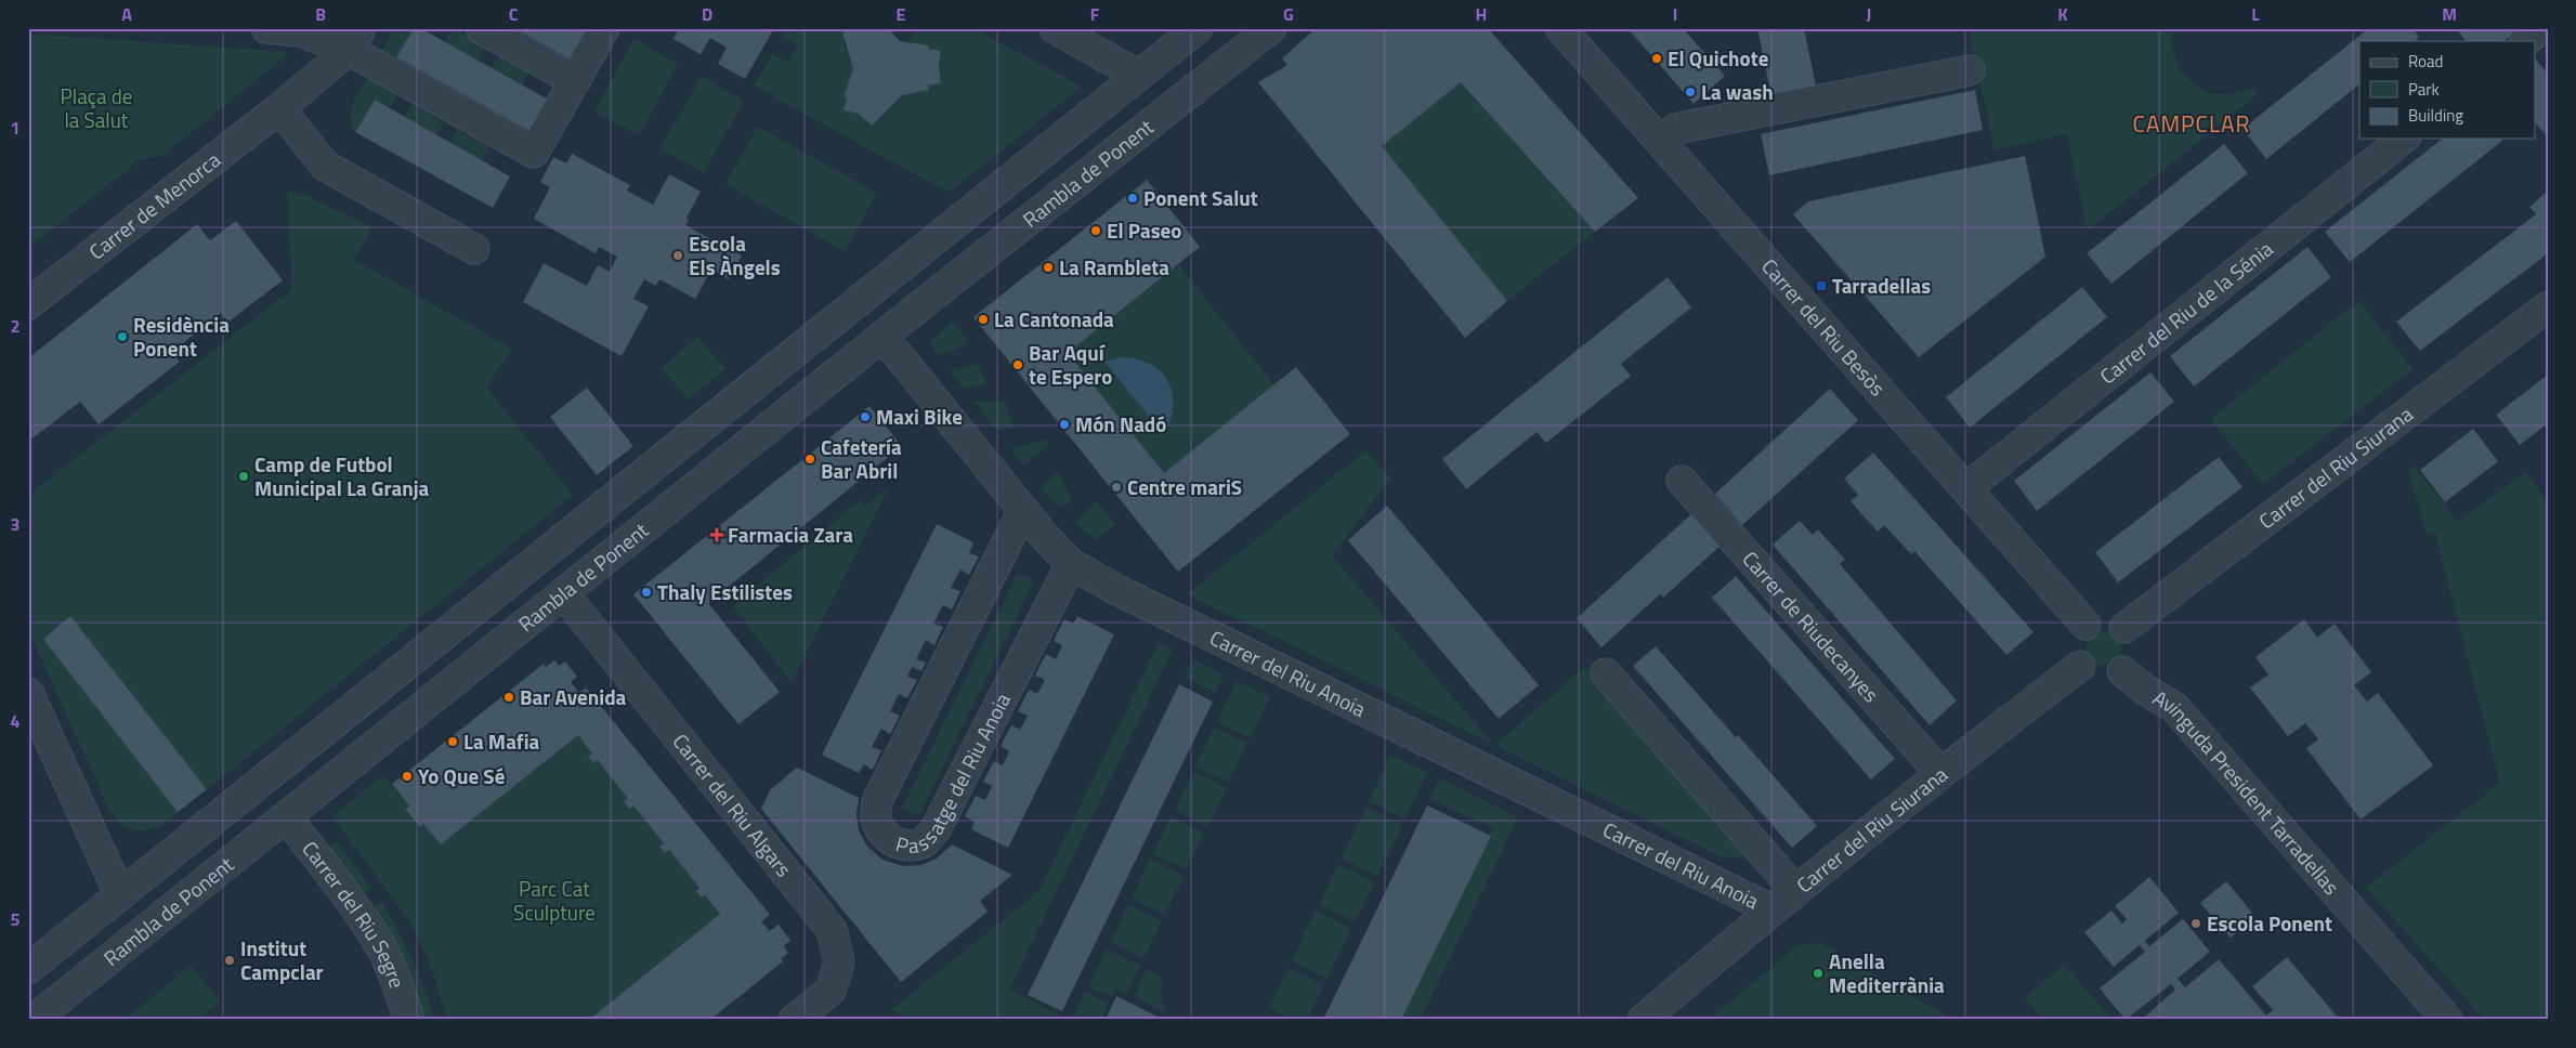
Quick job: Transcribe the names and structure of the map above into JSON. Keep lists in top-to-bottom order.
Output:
{
  "streets": {
    "street": [
      "Rambla de Ponent",
      "Carrer de Menorca",
      "Carrer del Riu de la Sénia",
      "Carrer del Riu Besòs",
      "Carrer del Riu Siurana",
      "Carrer de Riudecanyes",
      "Carrer del Riu Anoia",
      "Passatge del Riu Anoia",
      "Avinguda President Tarradellas",
      "Carrer del Riu Algars",
      "Carrer del Riu Segre"
    ]
  },
  "crossings": [
    ["Rambla de Ponent", "Carrer del Riu Anoia"],
    ["Rambla de Ponent", "Carrer del Riu Algars"],
    ["Rambla de Ponent", "Carrer del Riu Segre"],
    ["Carrer del Riu de la Sénia", "Carrer del Riu Besòs"],
    ["Carrer del Riu Besòs", "Carrer del Riu Siurana"],
    ["Carrer del Riu Besòs", "Avinguda President Tarradellas"],
    ["Carrer del Riu Siurana", "Carrer de Riudecanyes"],
    ["Carrer del Riu Siurana", "Carrer del Riu Anoia"],
    ["Carrer del Riu Siurana", "Avinguda President Tarradellas"],
    ["Carrer del Riu Anoia", "Passatge del Riu Anoia"]
  ],
  "districts": ["CAMPCLAR"],
  "parks": ["Plaça de la Salut", "Parc Cat Sculpture"],
  "places": {
    "other": [
      "El Quichote",
      "La wash",
      "Ponent Salut",
      "El Paseo",
      "Escola Els Àngels",
      "La Rambleta",
      "La Cantonada",
      "Residència Ponent",
      "Bar Aquí te Espero",
      "Maxi Bike",
      "Món Nadó",
      "Cafetería Bar Abril",
      "Camp de Futbol Municipal La Granja",
      "Centre mariS",
      "Thaly Estilistes",
      "Bar Avenida",
      "La Mafia",
      "Yo Que Sé",
      "Escola Ponent",
      "Institut Campclar",
      "Anella Mediterrània"
    ],
    "transit": ["Tarradellas"],
    "health": ["Farmacia Zara"]
  },
  "legend": ["Road", "Park", "Building"],
  "grid": {
    "columns": [
      "A",
      "B",
      "C",
      "D",
      "E",
      "F",
      "G",
      "H",
      "I",
      "J",
      "K",
      "L",
      "M"
    ],
    "rows": [
      "1",
      "2",
      "3",
      "4",
      "5"
    ]
  }
}
